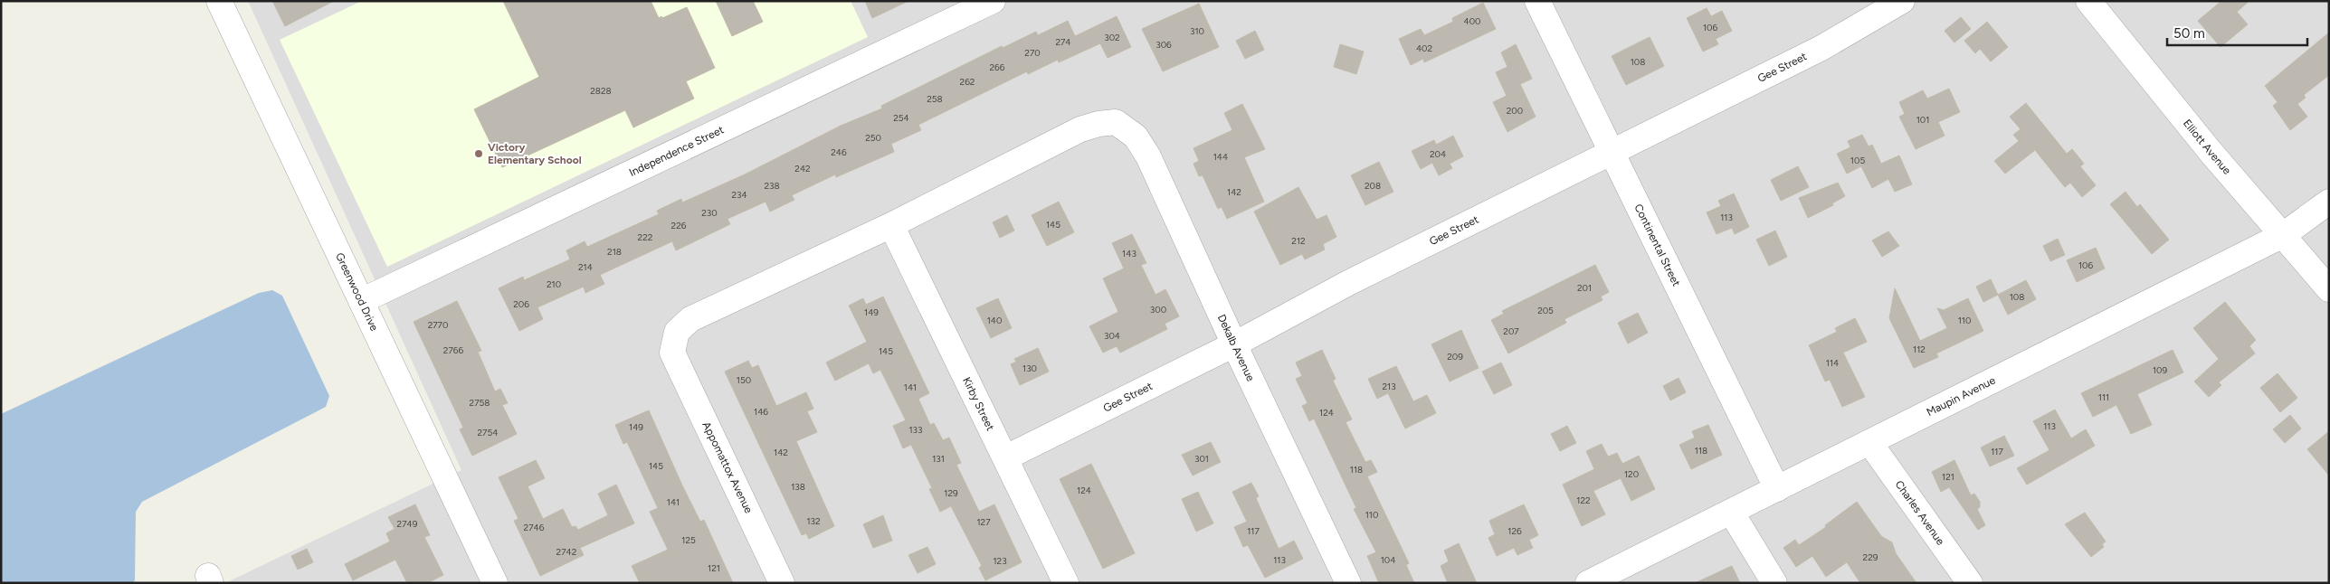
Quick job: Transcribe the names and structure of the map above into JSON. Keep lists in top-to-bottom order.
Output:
{
  "streets": {
    "street": [
      "Gee Street",
      "Elliott Avenue",
      "Independence Street",
      "Continental Street",
      "Greenwood Drive",
      "Dekalb Avenue",
      "Maupin Avenue",
      "Kirby Street",
      "Appomattox Avenue",
      "Charles Avenue"
    ]
  },
  "crossings": [
    ["Gee Street", "Continental Street"],
    ["Gee Street", "Dekalb Avenue"],
    ["Gee Street", "Kirby Street"],
    ["Elliott Avenue", "Maupin Avenue"],
    ["Independence Street", "Greenwood Drive"],
    ["Continental Street", "Maupin Avenue"],
    ["Dekalb Avenue", "Kirby Street"],
    ["Dekalb Avenue", "Appomattox Avenue"],
    ["Maupin Avenue", "Charles Avenue"],
    ["Kirby Street", "Appomattox Avenue"]
  ],
  "places": ["Victory Elementary School"],
  "house_numbers": [
    "400",
    "106",
    "310",
    "302",
    "274",
    "306",
    "402",
    "270",
    "108",
    "266",
    "262",
    "2828",
    "258",
    "200",
    "254",
    "101",
    "250",
    "246",
    "204",
    "144",
    "105",
    "242",
    "238",
    "208",
    "142",
    "234",
    "230",
    "113",
    "145",
    "226",
    "222",
    "212",
    "218",
    "143",
    "106",
    "214",
    "210",
    "201",
    "108",
    "206",
    "300",
    "205",
    "149",
    "140",
    "110",
    "2770",
    "207",
    "304",
    "112",
    "2766",
    "145",
    "209",
    "114",
    "130",
    "109",
    "150",
    "213",
    "141",
    "111",
    "2758",
    "146",
    "124",
    "113",
    "149",
    "133",
    "2754",
    "118",
    "117",
    "142",
    "131",
    "301",
    "145",
    "118",
    "120",
    "121",
    "138",
    "124",
    "129",
    "122",
    "141",
    "110",
    "132",
    "127",
    "2749",
    "2746",
    "117",
    "126",
    "125",
    "2742",
    "229",
    "113",
    "104",
    "123",
    "121"
  ],
  "scale_bar": "50 m"
}
